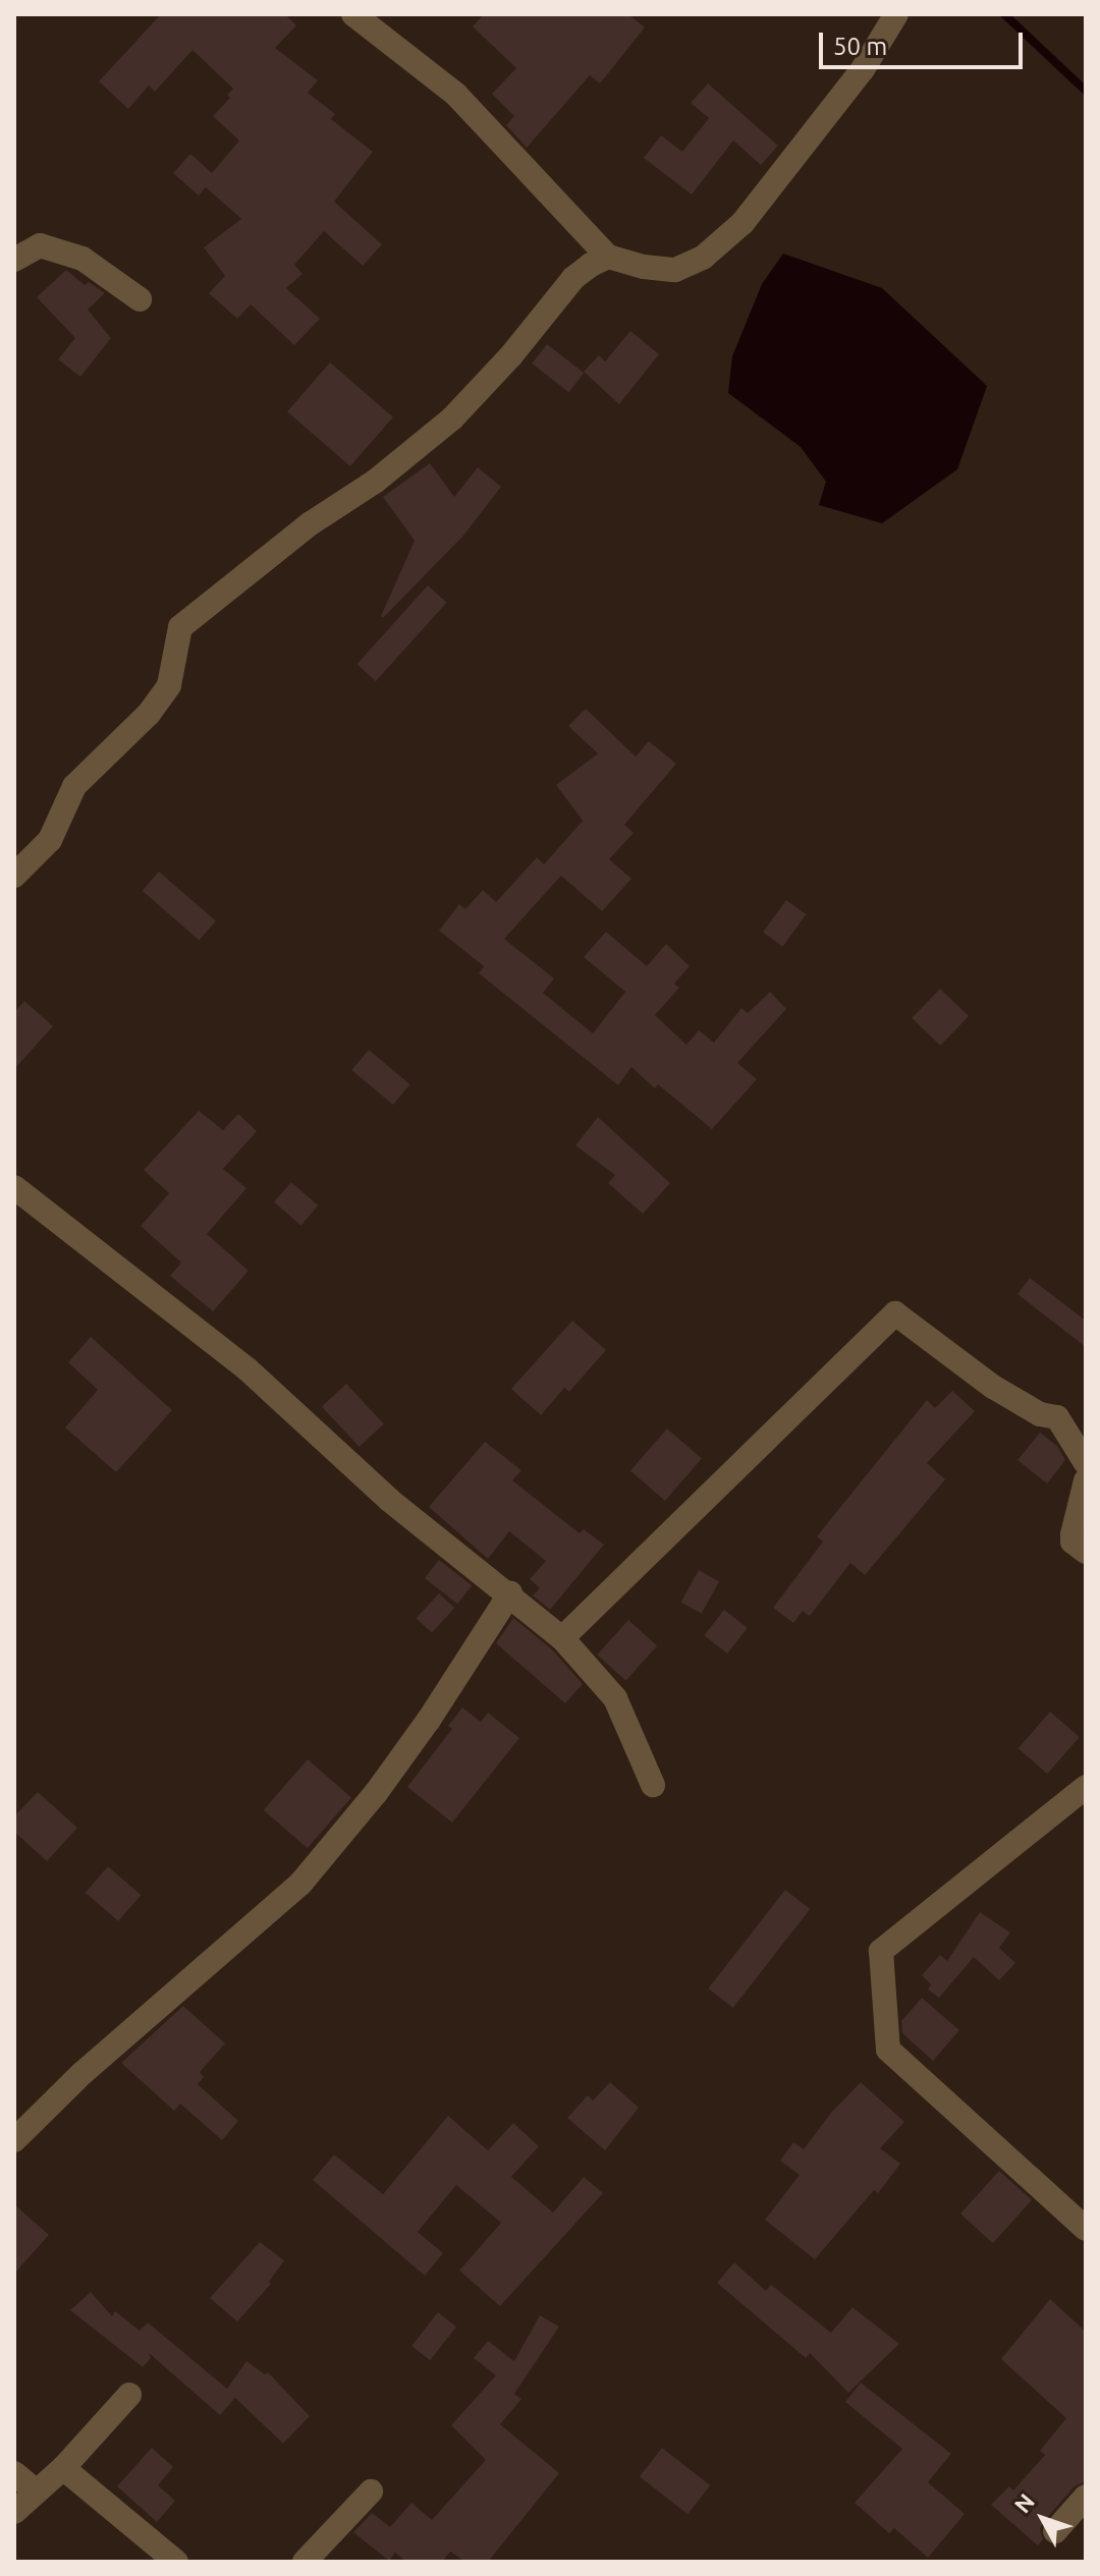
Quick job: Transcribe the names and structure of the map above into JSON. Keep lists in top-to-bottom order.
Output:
{
  "scale_bar": "50 m",
  "north": "top left"
}
